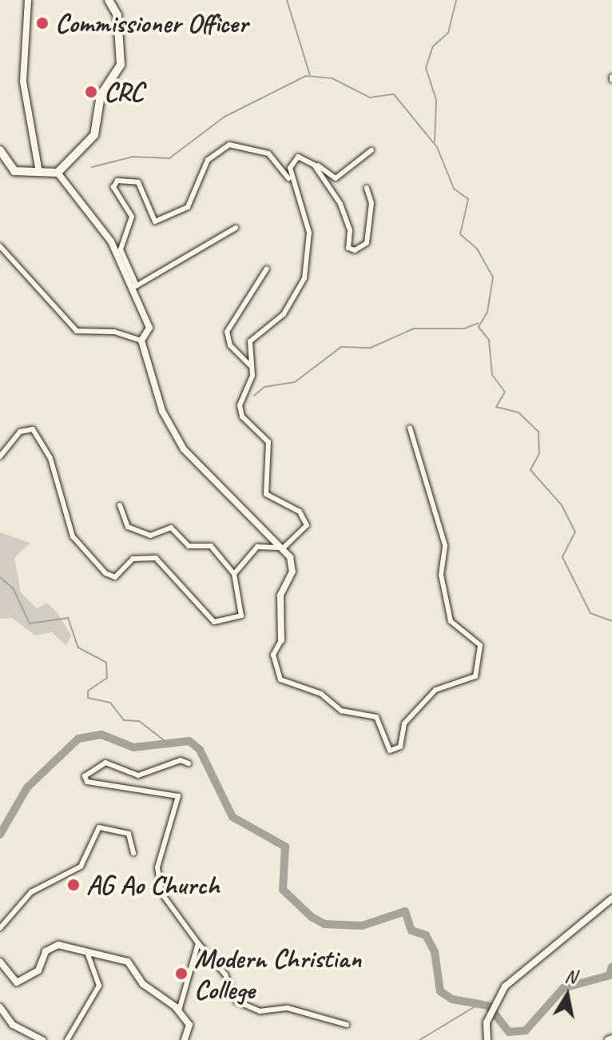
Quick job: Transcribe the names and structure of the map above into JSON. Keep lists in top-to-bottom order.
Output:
{
  "places": [
    "Commissioner Officer",
    "CRC",
    "AG Ao Church",
    "Modern Christian College"
  ],
  "north": "top"
}
